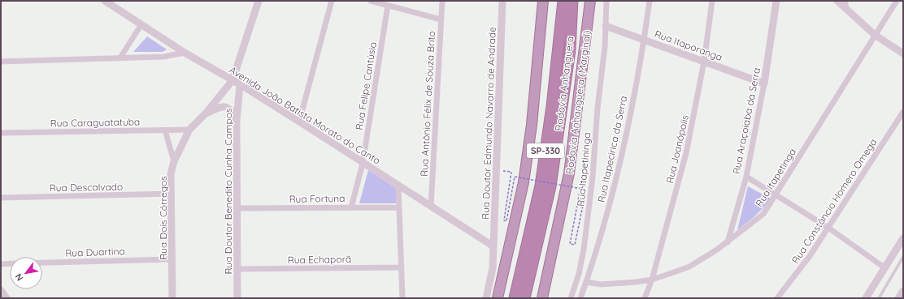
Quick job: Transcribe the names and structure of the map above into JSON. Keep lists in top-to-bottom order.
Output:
{
  "streets": {
    "highway": ["Rodovia Anhanguera", "Rodovia Anhanguera (Marginal)", "SP-330"],
    "street": [
      "Rua Itaporanga",
      "Rua Felipe Cantúsio",
      "Rua Antônio Félix de Souza Brito",
      "Avenida João Batista Morato do Canto",
      "Rua Araçoiaba da Serra",
      "Rua Caraguatatuba",
      "Rua Doutor Edmundo Navarro de Andrade",
      "Rua Itapecirica da Serra",
      "Rua Joanópolis",
      "Rua Itapetininga",
      "Rua Itapetinga",
      "Rua Descalvado",
      "Rua Doutor Benedito Cunha Campos",
      "Rua Fortuna",
      "Rua Constâncio Homero Omega",
      "Rua Dois Córregos",
      "Rua Duartina",
      "Rua Echaporã"
    ]
  },
  "crossings": [
    ["Rua Itaporanga", "Rua Araçoiaba da Serra"],
    ["Rua Itaporanga", "Rua Itapecirica da Serra"],
    ["Rua Itaporanga", "Rua Joanópolis"],
    ["Rua Itaporanga", "Rua Itapetininga"],
    ["Rua Felipe Cantúsio", "Avenida João Batista Morato do Canto"],
    ["Rua Felipe Cantúsio", "Rua Fortuna"],
    ["Rua Antônio Félix de Souza Brito", "Avenida João Batista Morato do Canto"],
    ["Avenida João Batista Morato do Canto", "Rua Doutor Edmundo Navarro de Andrade"],
    ["Avenida João Batista Morato do Canto", "Rua Doutor Benedito Cunha Campos"],
    ["Avenida João Batista Morato do Canto", "Rua Dois Córregos"],
    ["Rua Araçoiaba da Serra", "Rua Itapetinga"],
    ["Rua Caraguatatuba", "Rua Dois Córregos"],
    ["Rua Itapecirica da Serra", "Rua Itapetinga"],
    ["Rua Joanópolis", "Rua Itapetinga"],
    ["Rua Descalvado", "Rua Dois Córregos"],
    ["Rua Doutor Benedito Cunha Campos", "Rua Fortuna"],
    ["Rua Doutor Benedito Cunha Campos", "Rua Echaporã"],
    ["Rua Dois Córregos", "Rua Duartina"]
  ],
  "north": "bottom left"
}
